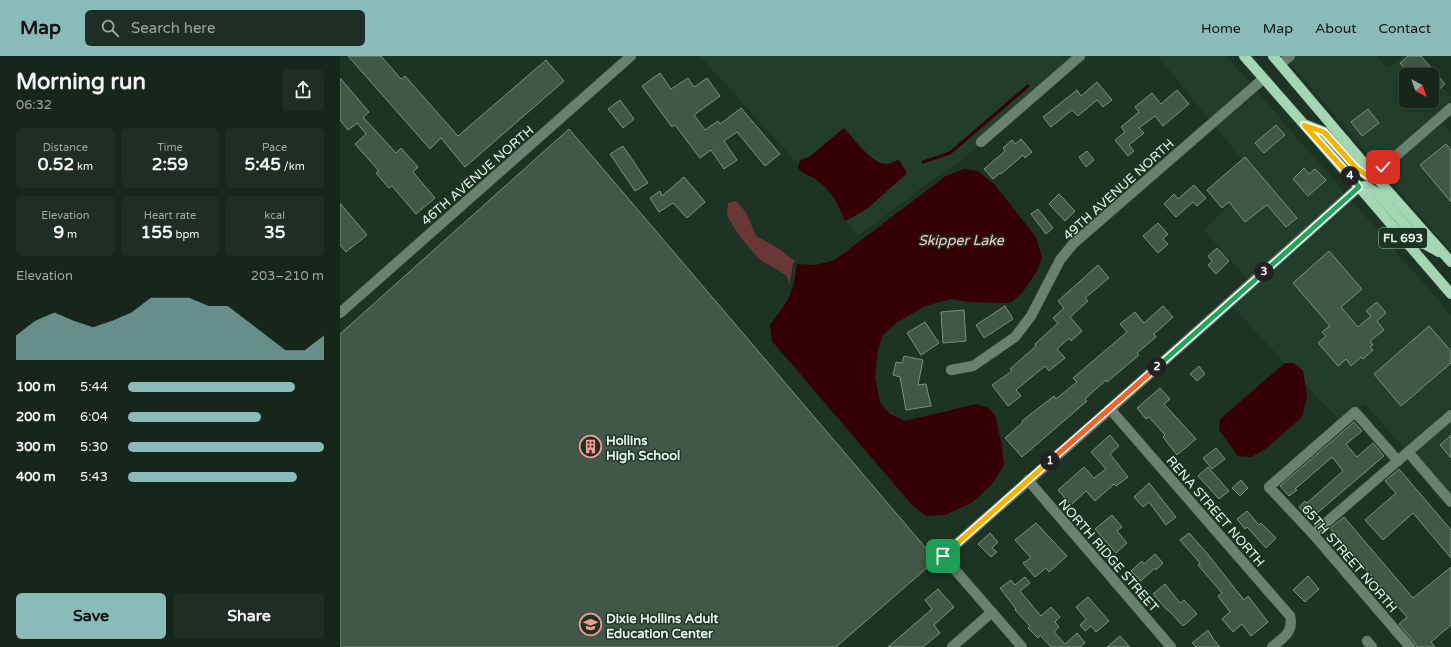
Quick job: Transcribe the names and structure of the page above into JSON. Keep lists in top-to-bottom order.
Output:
{
  "streets": {
    "main road": ["FL 693"],
    "street": [
      "46TH AVENUE NORTH",
      "49TH AVENUE NORTH",
      "RENA STREET NORTH",
      "NORTH RIDGE STREET",
      "65TH STREET NORTH"
    ]
  },
  "crossings": [
    ["49TH AVENUE NORTH", "FL 693"]
  ],
  "water": ["Skipper Lake"],
  "places": {
    "building": ["Hollins High School"],
    "school or university": ["Dixie Hollins Adult Education Center"]
  },
  "north": "bottom right",
  "page": {
    "header": "Map",
    "search": "Search here",
    "nav": [
      "Home",
      "Map",
      "About",
      "Contact"
    ],
    "heading": ["Morning run", "06:32"],
    "stats": [
      ["Distance", "0.52 km"],
      ["Time", "2:59"],
      ["Pace", "5:45 /km"],
      ["Elevation", "9 m"],
      ["Heart rate", "155 bpm"],
      ["kcal", "35"]
    ],
    "pins": [
      "4",
      "3",
      "2",
      "1"
    ],
    "chart": ["Elevation", "203–210 m"],
    "list": [
      {
        "name": "100 m",
        "note": "5:44"
      },
      {
        "name": "200 m",
        "note": "6:04"
      },
      {
        "name": "300 m",
        "note": "5:30"
      },
      {
        "name": "400 m",
        "note": "5:43"
      }
    ],
    "buttons": ["Save", "Share"]
  }
}
